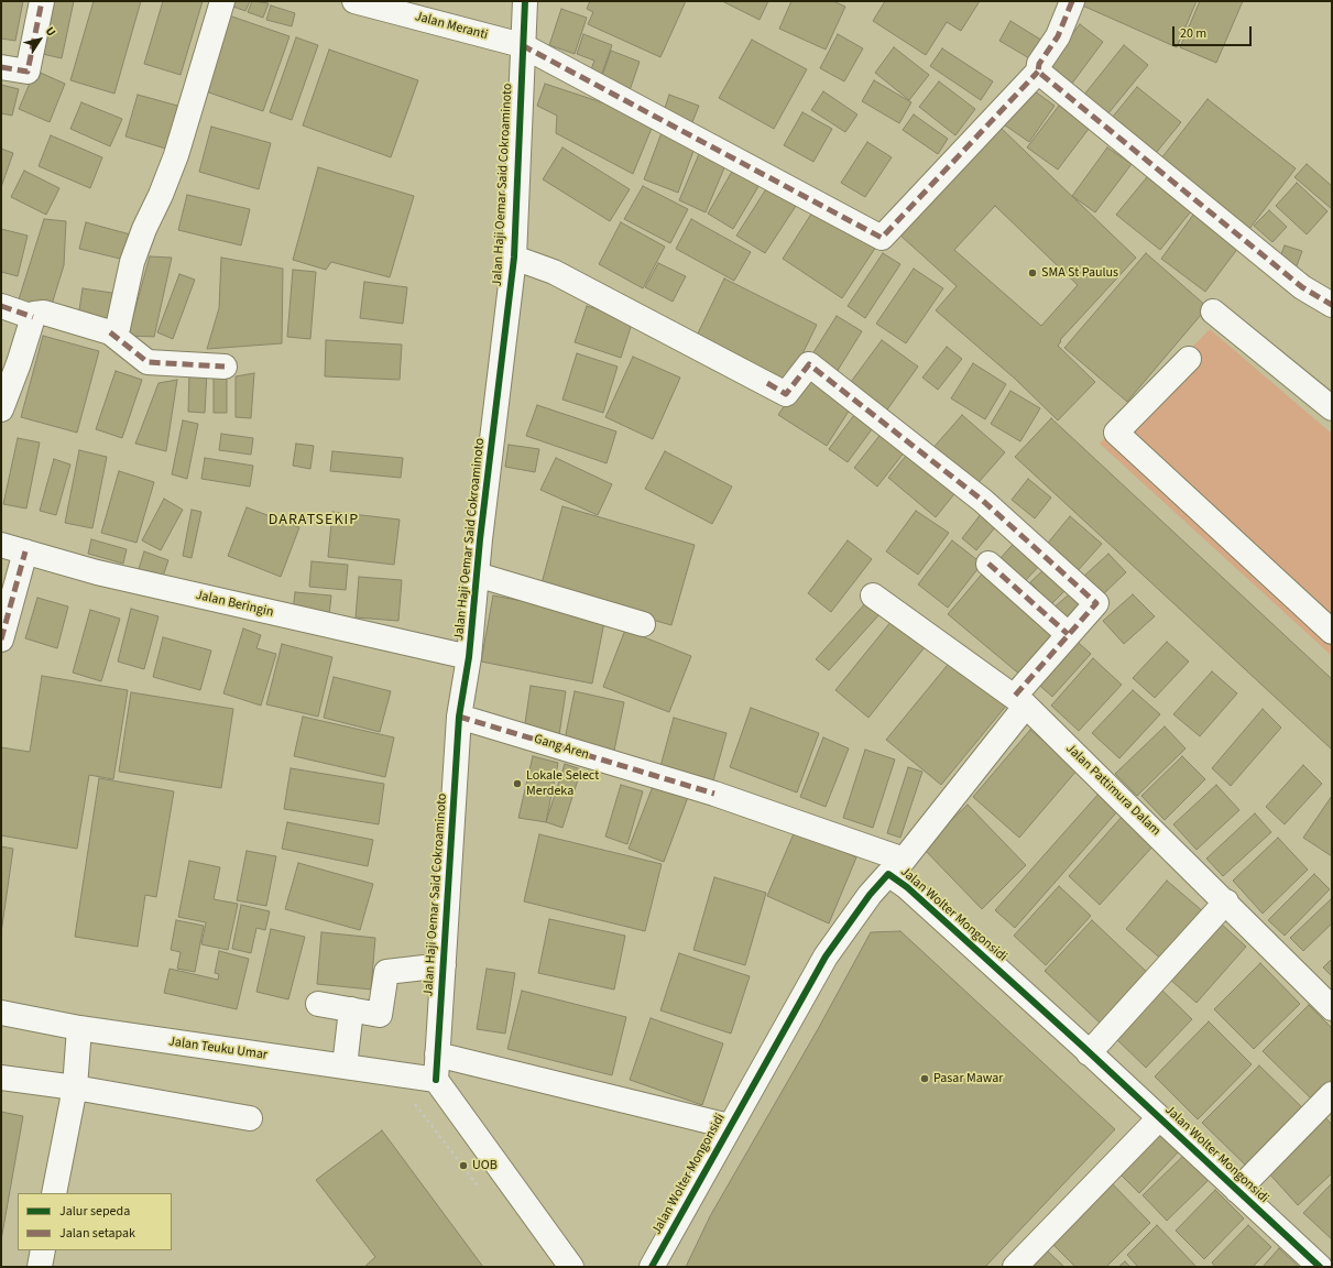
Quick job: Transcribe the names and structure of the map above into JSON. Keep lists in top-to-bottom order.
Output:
{
  "streets": {
    "street": [
      "Jalan Meranti",
      "Jalan Haji Oemar Said Cokroaminoto",
      "Jalan Beringin",
      "Gang Aren",
      "Jalan Pattimura Dalam",
      "Jalan Wolter Mongonsidi",
      "Jalan Teuku Umar"
    ]
  },
  "crossings": [
    ["Jalan Meranti", "Jalan Haji Oemar Said Cokroaminoto"],
    ["Jalan Haji Oemar Said Cokroaminoto", "Jalan Beringin"],
    ["Jalan Haji Oemar Said Cokroaminoto", "Gang Aren"],
    ["Jalan Haji Oemar Said Cokroaminoto", "Jalan Teuku Umar"],
    ["Gang Aren", "Jalan Wolter Mongonsidi"]
  ],
  "districts": ["DARATSEKIP"],
  "places": [
    "SMA St Paulus",
    "Lokale Select Merdeka",
    "Pasar Mawar",
    "UOB"
  ],
  "legend": ["Jalur sepeda", "Jalan setapak"],
  "scale_bar": "20 m",
  "north": "top right"
}
